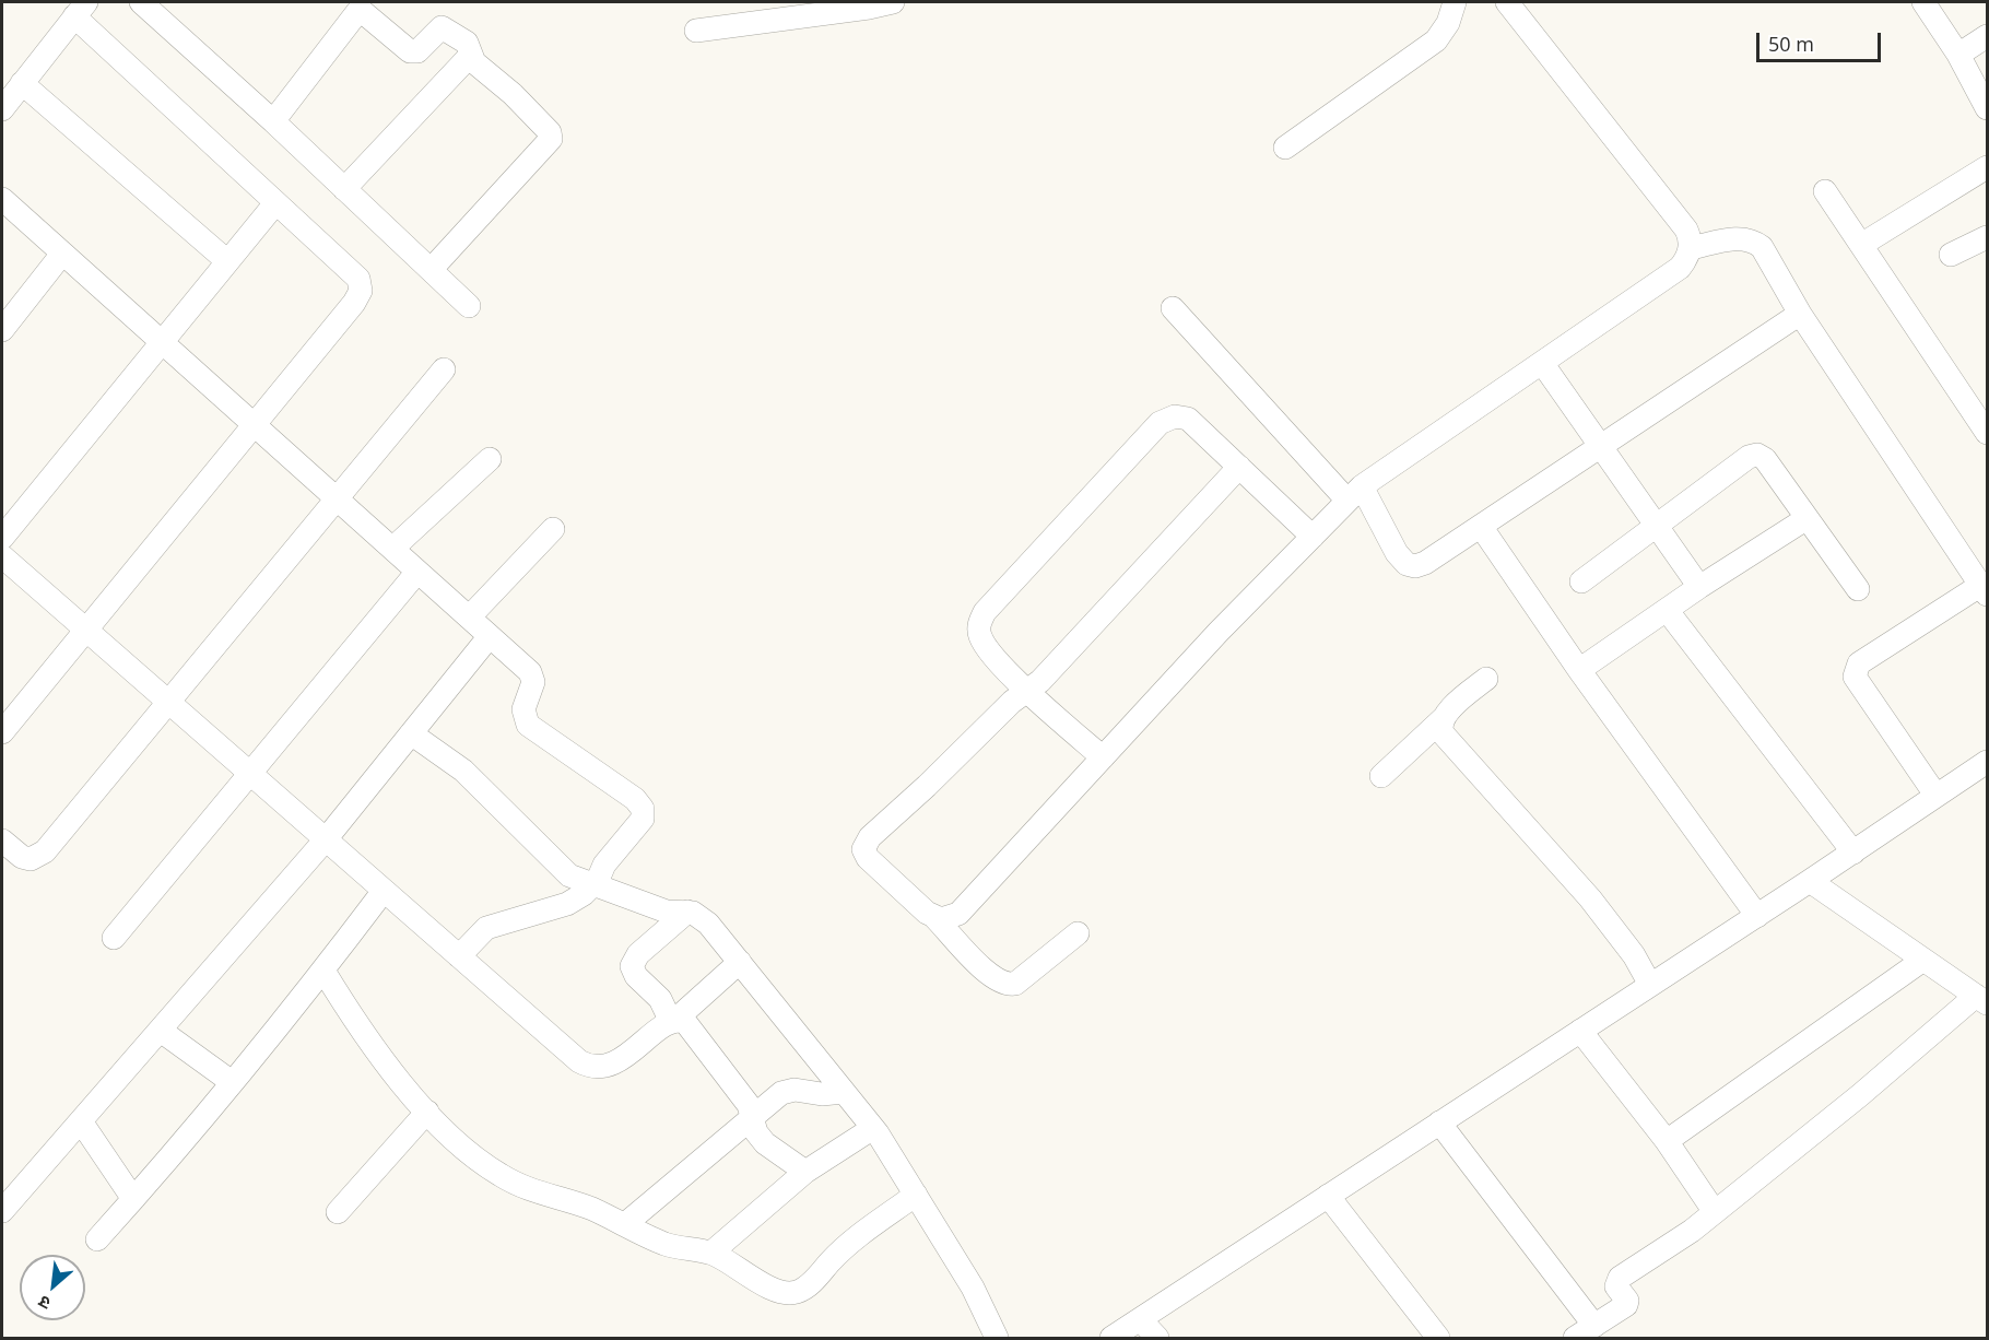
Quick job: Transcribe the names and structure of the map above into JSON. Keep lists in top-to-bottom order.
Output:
{
  "scale_bar": "50 m",
  "north": "bottom left"
}
